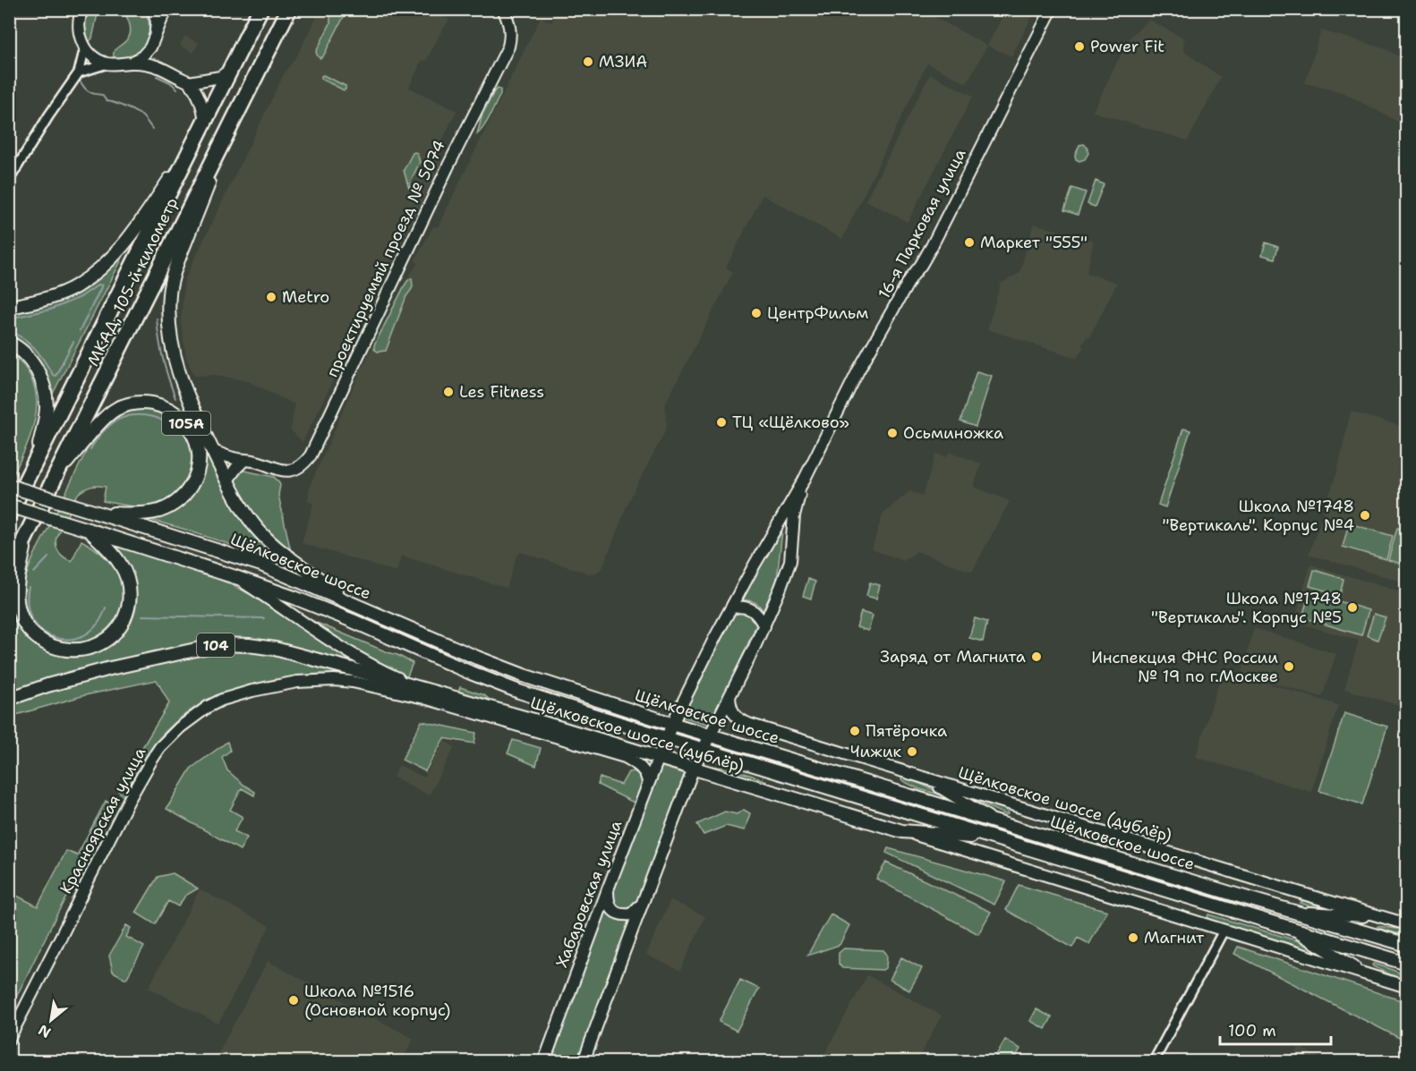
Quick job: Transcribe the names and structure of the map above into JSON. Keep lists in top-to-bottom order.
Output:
{
  "streets": {
    "highway": ["МКАД, 105-й километр"],
    "main road": [
      "105A",
      "Щёлковское шоссе",
      "104",
      "Щёлковское шоссе (дублёр)"
    ],
    "street": [
      "16-я Парковая улица",
      "проектируемый проезд № 5074",
      "Красноярская улица",
      "Хабаровская улица"
    ]
  },
  "crossings": [
    ["16-я Парковая улица", "Щёлковское шоссе"],
    ["16-я Парковая улица", "Щёлковское шоссе (дублёр)"],
    ["16-я Парковая улица", "Хабаровская улица"],
    ["МКАД, 105-й километр", "105A"],
    ["105A", "Щёлковское шоссе"],
    ["Щёлковское шоссе", "Щёлковское шоссе (дублёр)"],
    ["Щёлковское шоссе", "Хабаровская улица"],
    ["104", "Щёлковское шоссе (дублёр)"],
    ["Щёлковское шоссе (дублёр)", "Хабаровская улица"],
    ["Красноярская улица", "Хабаровская улица"]
  ],
  "places": [
    "Power Fit",
    "МЗИА",
    "Маркет \"555\"",
    "Metro",
    "ЦентрФильм",
    "Les Fitness",
    "ТЦ «Щёлково»",
    "Осьминожка",
    "Школа №1748 \"Вертикаль\". Корпус №4",
    "Школа №1748 \"Вертикаль\". Корпус №5",
    "Заряд от Магнита",
    "Инспекция ФНС России № 19 по г.Москве",
    "Пятёрочка",
    "Чижик",
    "Магнит",
    "Школа №1516 (Основной корпус)"
  ],
  "scale_bar": "100 m",
  "north": "bottom left"
}
